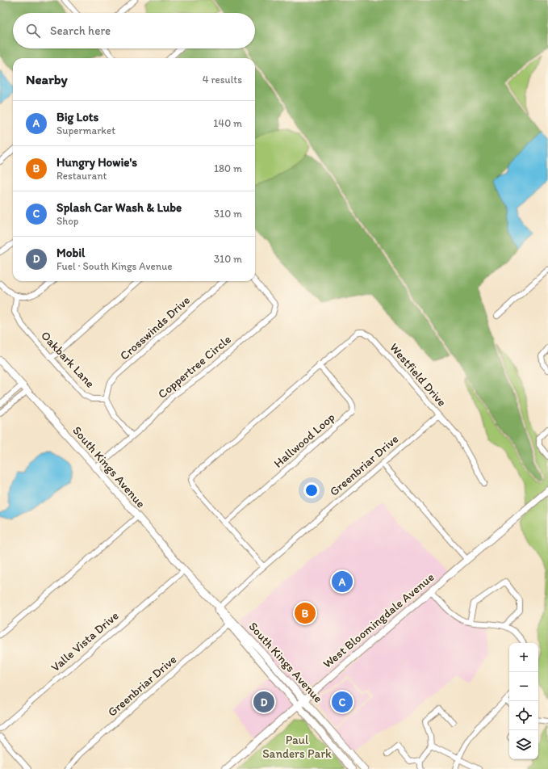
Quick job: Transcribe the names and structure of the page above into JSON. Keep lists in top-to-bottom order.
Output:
{
  "streets": {
    "main road": ["South Kings Avenue", "West Bloomingdale Avenue"],
    "street": [
      "Crosswinds Drive",
      "Oakbark Lane",
      "Coppertree Circle",
      "Westfield Drive",
      "Hallwood Loop",
      "Greenbriar Drive",
      "Valle Vista Drive"
    ]
  },
  "crossings": [
    ["Crosswinds Drive", "Oakbark Lane"],
    ["Coppertree Circle", "South Kings Avenue"],
    ["Westfield Drive", "Hallwood Loop"],
    ["Westfield Drive", "Greenbriar Drive"],
    ["Greenbriar Drive", "South Kings Avenue"],
    ["South Kings Avenue", "West Bloomingdale Avenue"],
    ["South Kings Avenue", "Valle Vista Drive"]
  ],
  "parks": ["Paul Sanders Park"],
  "page": {
    "search": "Search here",
    "heading": ["Nearby", "4 results"],
    "list": [
      {
        "mark": "A",
        "name": "Big Lots",
        "note": "Supermarket",
        "value": "140 m"
      },
      {
        "mark": "B",
        "name": "Hungry Howie's",
        "note": "Restaurant",
        "value": "180 m"
      },
      {
        "mark": "C",
        "name": "Splash Car Wash & Lube",
        "note": "Shop",
        "value": "310 m"
      },
      {
        "mark": "D",
        "name": "Mobil",
        "note": "Fuel · South Kings Avenue",
        "value": "310 m"
      }
    ],
    "pins": [
      "A",
      "B",
      "C",
      "D"
    ],
    "map_buttons": ["+", "−"]
  }
}
